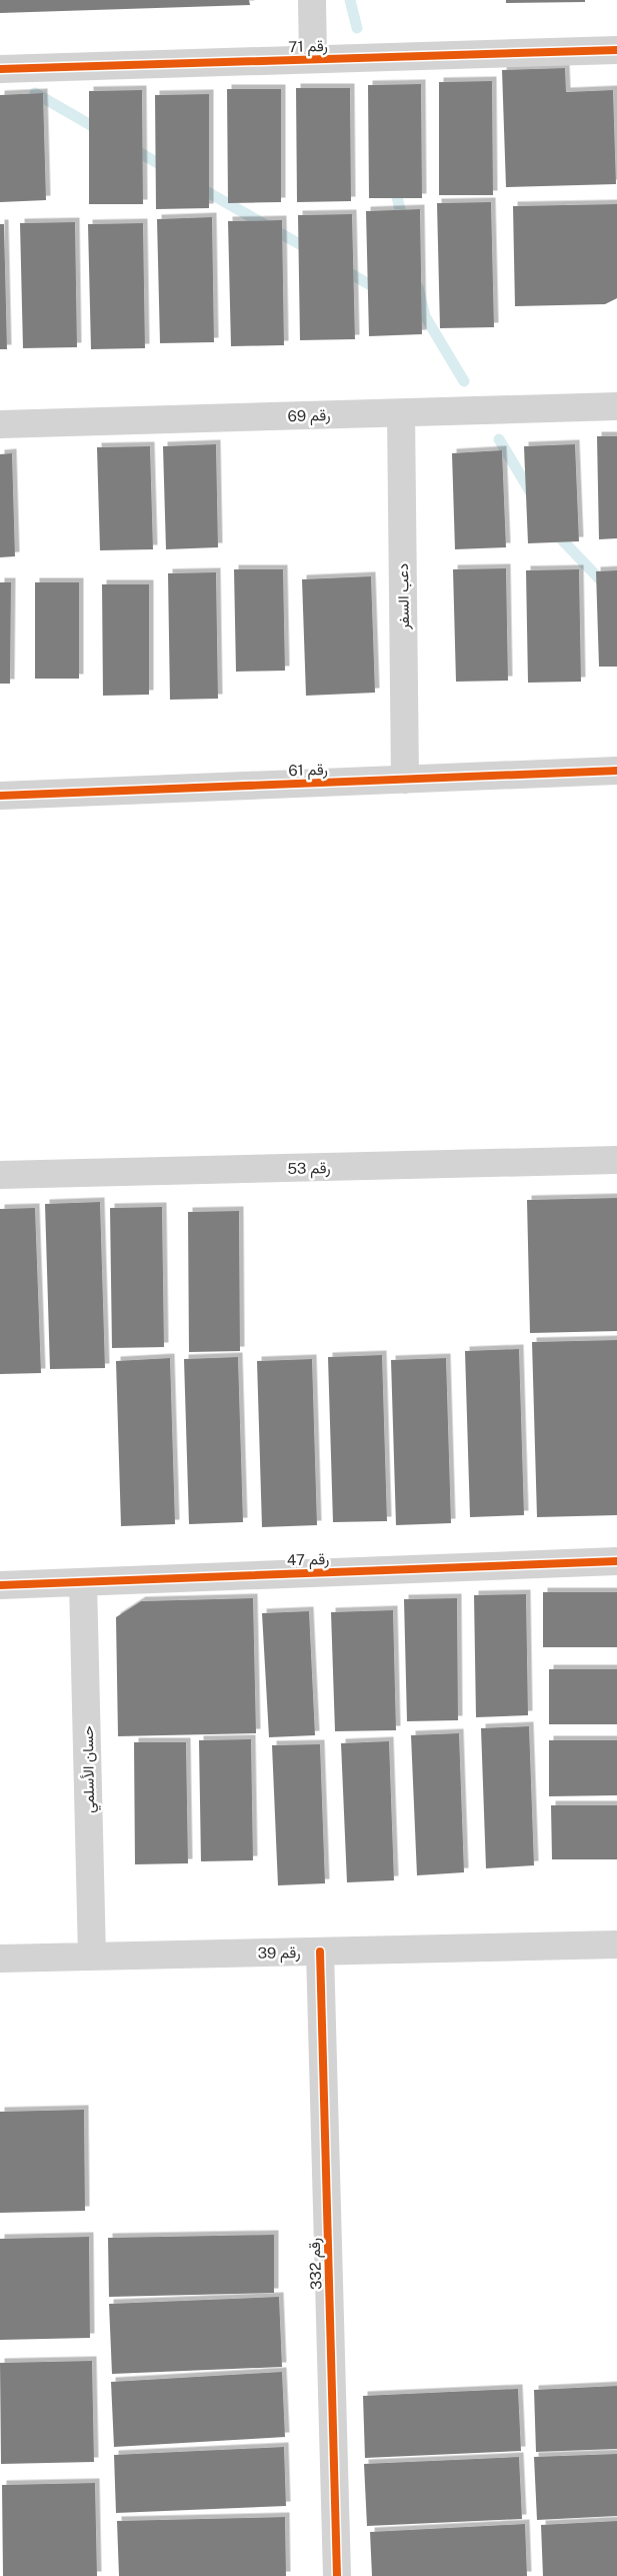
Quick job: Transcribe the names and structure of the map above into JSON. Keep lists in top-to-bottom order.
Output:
{
  "streets": {
    "street": [
      "رقم 71",
      "رقم 69",
      "دعب السفر",
      "رقم 61",
      "رقم 53",
      "رقم 47",
      "حسان الأسلمي",
      "رقم 39",
      "رقم 332"
    ]
  },
  "crossings": [
    ["رقم 69", "دعب السفر"],
    ["دعب السفر", "رقم 61"],
    ["رقم 47", "حسان الأسلمي"],
    ["حسان الأسلمي", "رقم 39"],
    ["رقم 39", "رقم 332"]
  ]
}
